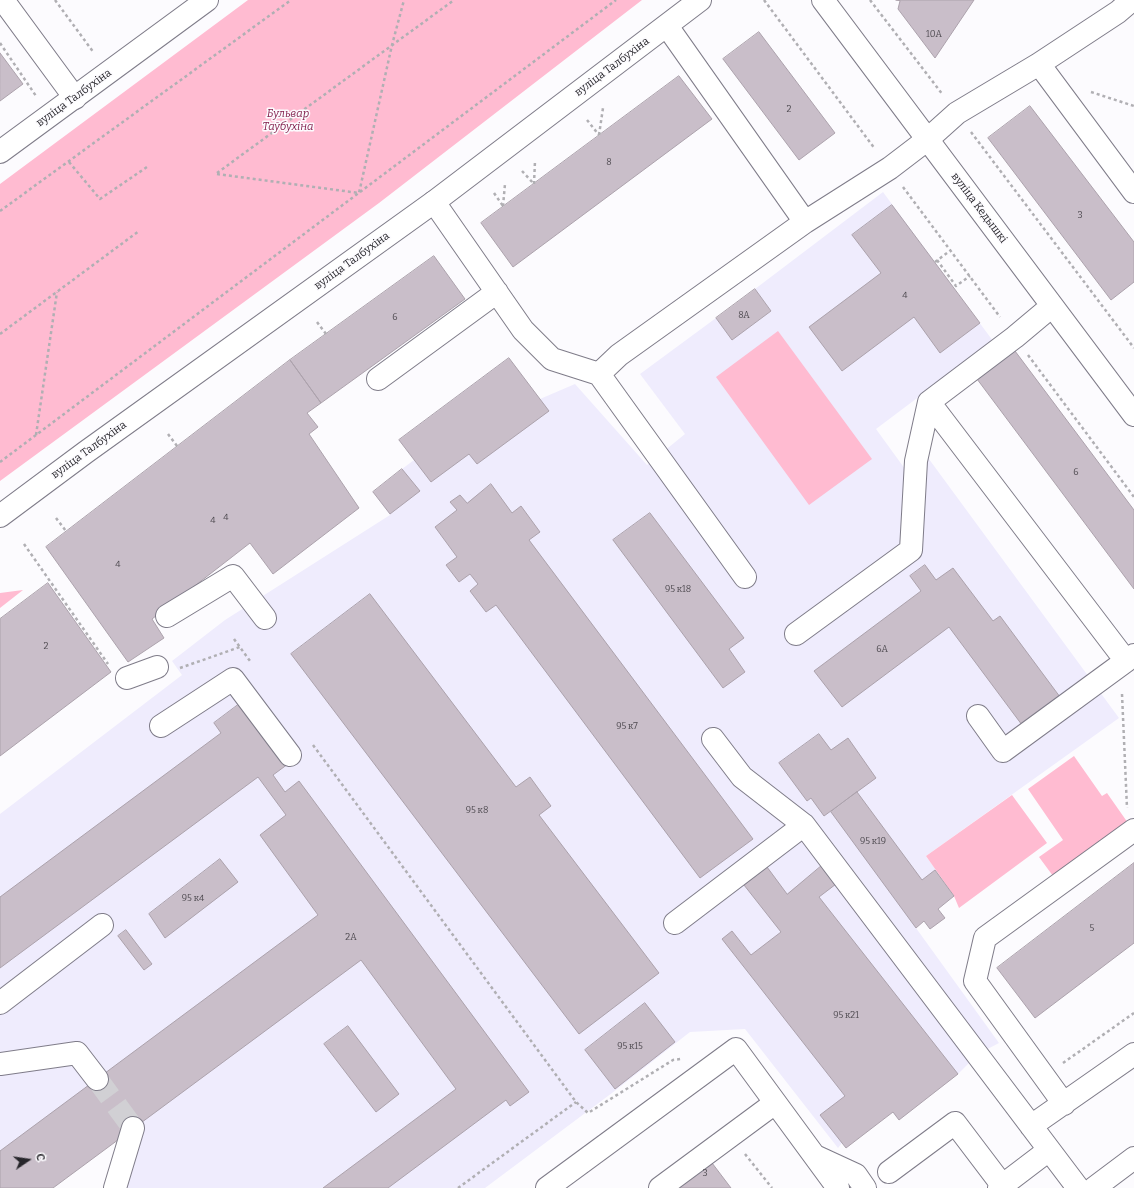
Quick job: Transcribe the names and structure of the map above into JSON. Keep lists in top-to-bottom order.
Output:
{
  "streets": {
    "main road": ["вуліца Талбухіна", "вуліца Кедышкі"]
  },
  "parks": ["Бульвар Таўбухіна"],
  "house_numbers": [
    "10А",
    "2",
    "8",
    "3",
    "4",
    "8А",
    "6",
    "6",
    "4",
    "4",
    "4",
    "95 к18",
    "2",
    "6А",
    "95 к7",
    "95 к8",
    "95 к19",
    "95 к4",
    "5",
    "2А",
    "95 к21",
    "95 к15",
    "3"
  ],
  "north": "right"
}
